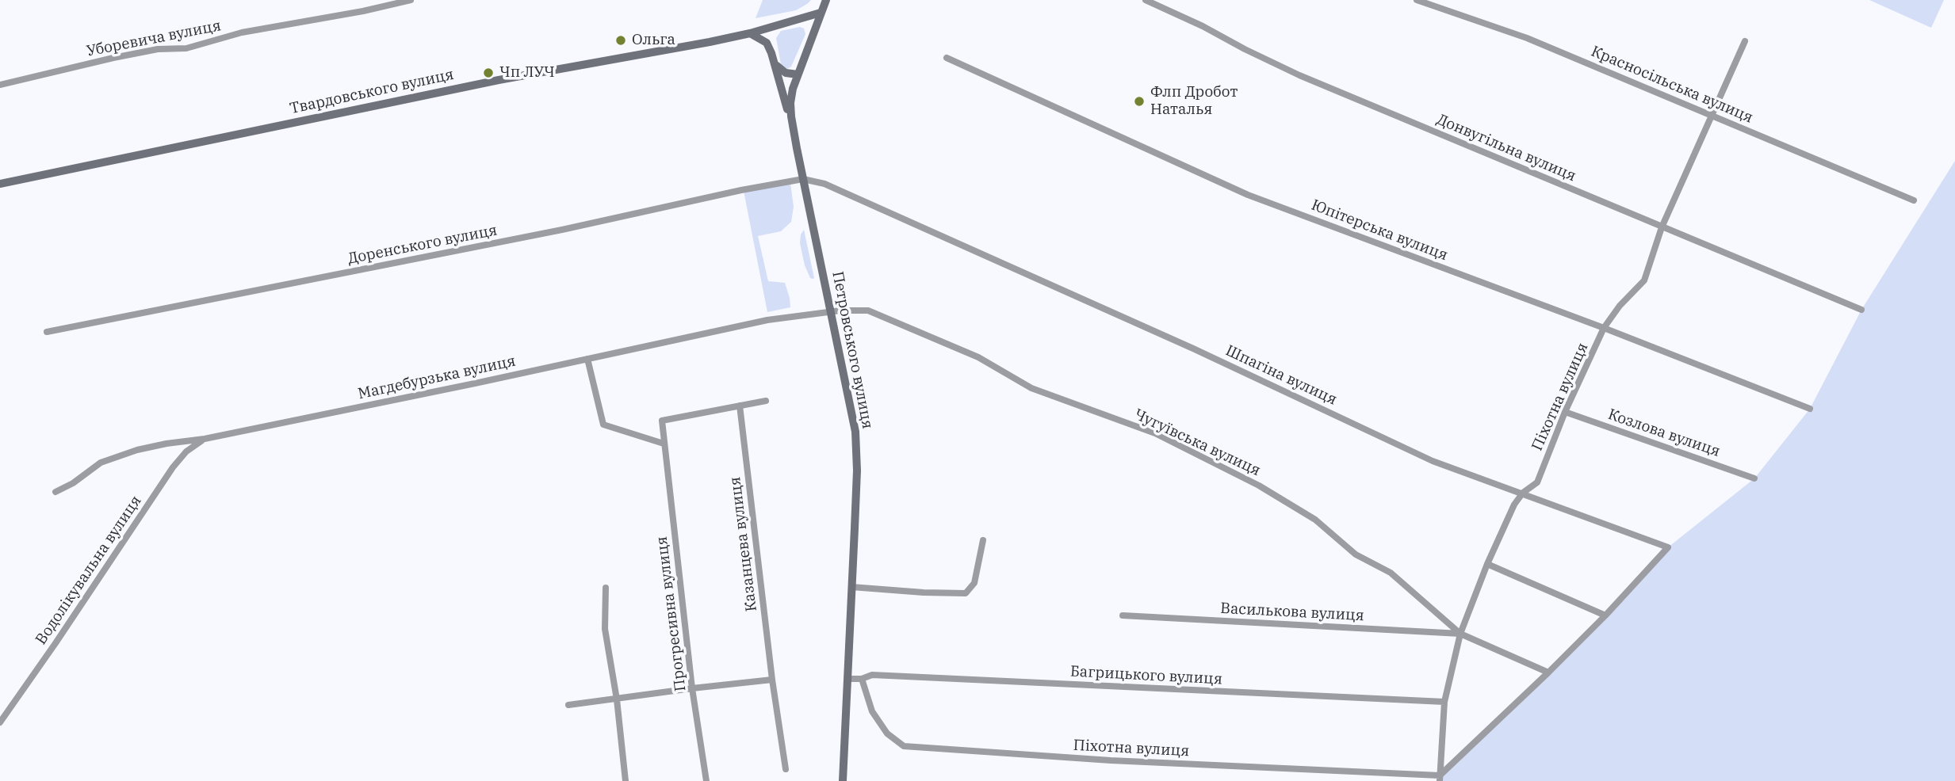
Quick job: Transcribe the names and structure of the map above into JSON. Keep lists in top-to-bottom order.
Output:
{
  "streets": {
    "main road": ["Твардовського вулиця", "Петровського вулиця"],
    "street": [
      "Уборевича вулиця",
      "Красносільська вулиця",
      "Донвугільна вулиця",
      "Юпітерська вулиця",
      "Доренського вулиця",
      "Шпагіна вулиця",
      "Магдебурзька вулиця",
      "Піхотна вулиця",
      "Козлова вулиця",
      "Чугуївська вулиця",
      "Казанцева вулиця",
      "Водолікувальна вулиця",
      "Василькова вулиця",
      "Прогресивна вулиця",
      "Багрицького вулиця"
    ]
  },
  "crossings": [
    ["Красносільська вулиця", "Піхотна вулиця"],
    ["Твардовського вулиця", "Петровського вулиця"],
    ["Донвугільна вулиця", "Піхотна вулиця"],
    ["Юпітерська вулиця", "Піхотна вулиця"],
    ["Доренського вулиця", "Петровського вулиця"],
    ["Доренського вулиця", "Шпагіна вулиця"],
    ["Петровського вулиця", "Шпагіна вулиця"],
    ["Петровського вулиця", "Магдебурзька вулиця"],
    ["Петровського вулиця", "Чугуївська вулиця"],
    ["Петровського вулиця", "Багрицького вулиця"],
    ["Шпагіна вулиця", "Піхотна вулиця"],
    ["Магдебурзька вулиця", "Чугуївська вулиця"],
    ["Магдебурзька вулиця", "Водолікувальна вулиця"],
    ["Піхотна вулиця", "Козлова вулиця"],
    ["Піхотна вулиця", "Чугуївська вулиця"],
    ["Піхотна вулиця", "Василькова вулиця"],
    ["Піхотна вулиця", "Багрицького вулиця"],
    ["Чугуївська вулиця", "Василькова вулиця"],
    ["Казанцева вулиця", "Прогресивна вулиця"]
  ],
  "places": ["Ольга", "Чп ЛУЧ", "Флп Дробот Наталья"]
}
